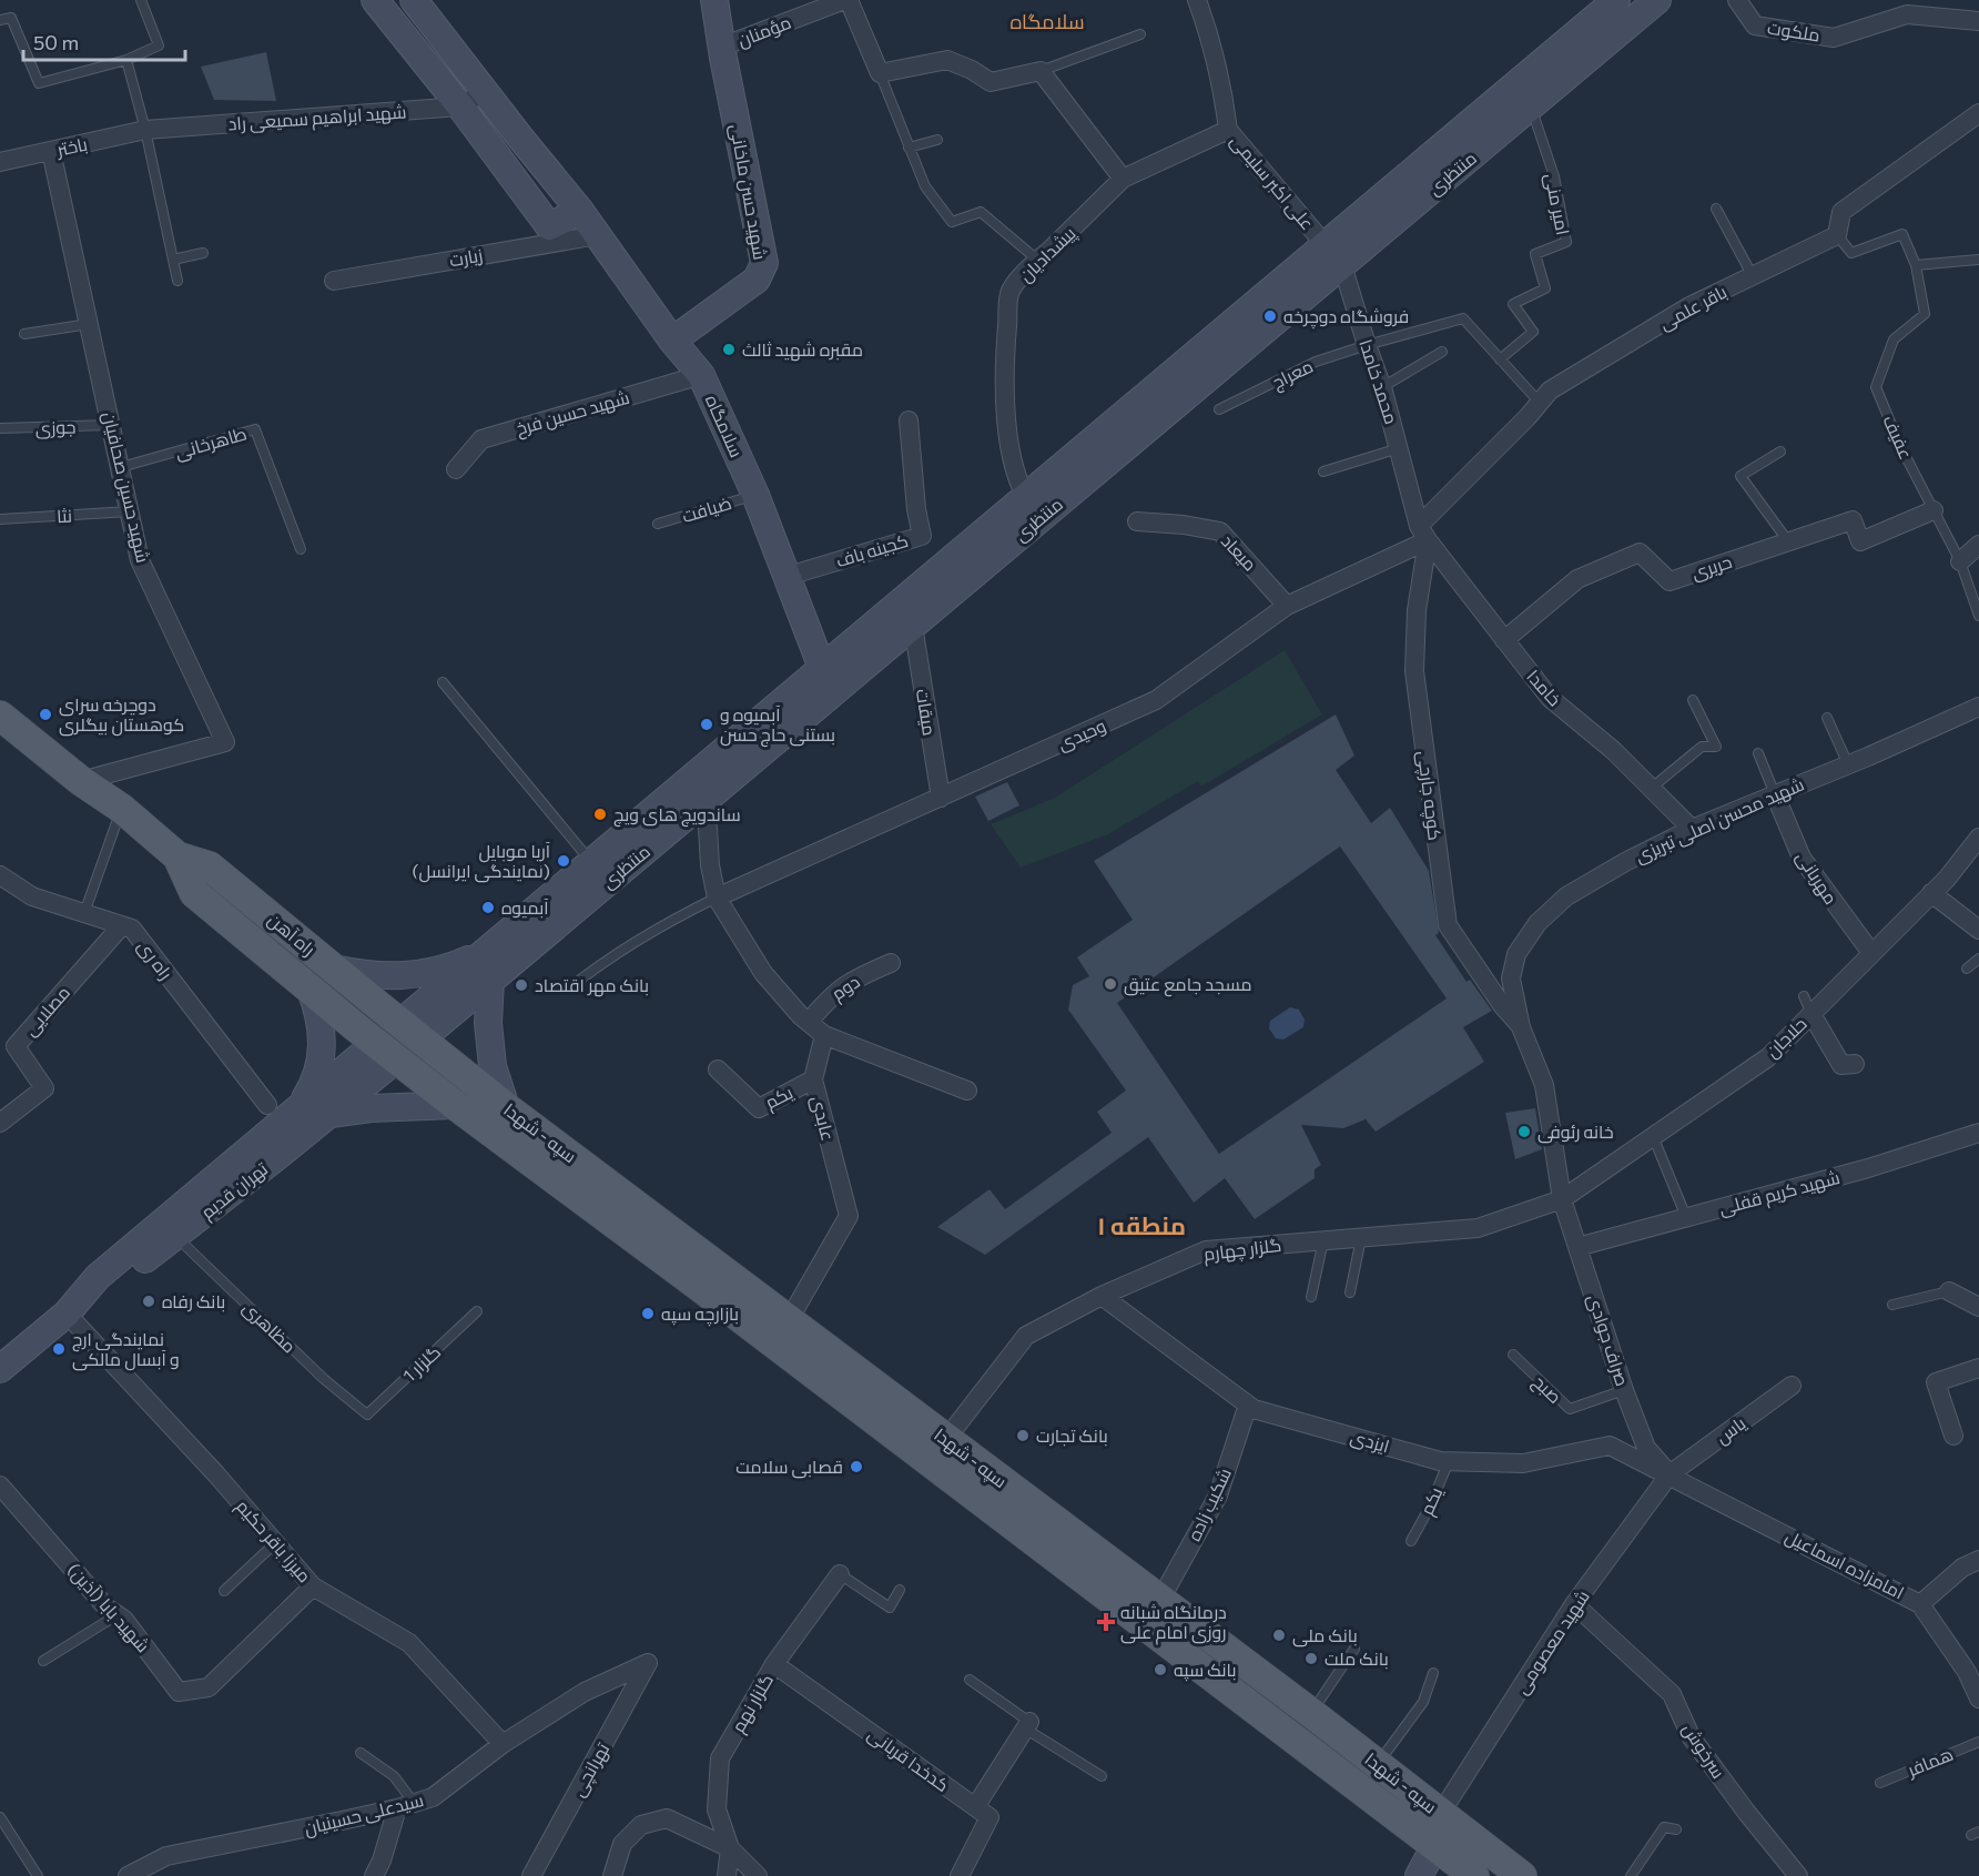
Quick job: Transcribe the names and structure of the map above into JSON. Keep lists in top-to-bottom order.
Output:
{
  "streets": {
    "main road": [
      "منتظری",
      "شهید حسن ماخانی",
      "سلامگاه",
      "راه آهن",
      "سپه - شهدا",
      "تهران قدیم"
    ],
    "street": [
      "مؤمنان",
      "ملکوت",
      "شهید ابراهیم سمیعی راد",
      "باختر",
      "علی اکبر سلیمی",
      "پیشدادیان",
      "زیارت",
      "باقر علمی",
      "محمد خامدا",
      "شهید حسین فرخ",
      "شهید حسین صحافیان",
      "کجینه باف",
      "میعاد",
      "حریری",
      "خامدا",
      "میقات",
      "وحیدی",
      "کوچه جارچی",
      "شهید محسن اصلی تبریزی",
      "مهربانی",
      "راه ری",
      "دوم",
      "مصلایی",
      "حلاجان",
      "یکم",
      "عابدی",
      "شهید کریم قفلی",
      "گلزار چهارم",
      "صراف جوادی",
      "یاس",
      "ایزدی",
      "شکیب زاده",
      "میرزا باقر حکیم",
      "امامزاده اسماعیل",
      "شهید بابا (آذین)",
      "شهید معصومی",
      "گلزار نهم",
      "سرخوش",
      "کدخدا قربانی",
      "تهرانچی",
      "سیدعلی حسینیان"
    ],
    "lane": [
      "امیر منی",
      "معراج",
      "جوزی",
      "عفیف",
      "طاهرخانی",
      "ضیافت",
      "نثا",
      "مظاهری",
      "گلزار 1",
      "صبح",
      "همافر"
    ]
  },
  "crossings": [
    ["مؤمنان", "شهید حسن ماخانی"],
    ["شهید ابراهیم سمیعی راد", "باختر"],
    ["شهید ابراهیم سمیعی راد", "سلامگاه"],
    ["باختر", "شهید حسین صحافیان"],
    ["منتظری", "علی اکبر سلیمی"],
    ["منتظری", "امیر منی"],
    ["منتظری", "پیشدادیان"],
    ["منتظری", "محمد خامدا"],
    ["منتظری", "سلامگاه"],
    ["منتظری", "میقات"],
    ["منتظری", "راه آهن"],
    ["منتظری", "سپه - شهدا"],
    ["علی اکبر سلیمی", "پیشدادیان"],
    ["علی اکبر سلیمی", "محمد خامدا"],
    ["شهید حسن ماخانی", "سلامگاه"],
    ["زیارت", "سلامگاه"],
    ["باقر علمی", "محمد خامدا"],
    ["باقر علمی", "خامدا"],
    ["باقر علمی", "وحیدی"],
    ["باقر علمی", "کوچه جارچی"],
    ["معراج", "محمد خامدا"],
    ["محمد خامدا", "خامدا"],
    ["محمد خامدا", "وحیدی"],
    ["محمد خامدا", "کوچه جارچی"],
    ["شهید حسین فرخ", "سلامگاه"],
    ["سلامگاه", "ضیافت"],
    ["سلامگاه", "کجینه باف"],
    ["جوزی", "شهید حسین صحافیان"],
    ["عفیف", "حریری"],
    ["طاهرخانی", "شهید حسین صحافیان"],
    ["شهید حسین صحافیان", "نثا"],
    ["شهید حسین صحافیان", "راه آهن"],
    ["میعاد", "وحیدی"],
    ["حریری", "خامدا"],
    ["خامدا", "وحیدی"],
    ["خامدا", "کوچه جارچی"],
    ["خامدا", "شهید محسن اصلی تبریزی"],
    ["میقات", "وحیدی"],
    ["وحیدی", "کوچه جارچی"],
    ["کوچه جارچی", "شهید محسن اصلی تبریزی"],
    ["کوچه جارچی", "صراف جوادی"],
    ["شهید محسن اصلی تبریزی", "مهربانی"],
    ["شهید محسن اصلی تبریزی", "صراف جوادی"],
    ["مهربانی", "حلاجان"],
    ["راه آهن", "سپه - شهدا"],
    ["راه آهن", "تهران قدیم"],
    ["راه ری", "مصلایی"],
    ["حلاجان", "گلزار چهارم"],
    ["حلاجان", "صراف جوادی"],
    ["یکم", "عابدی"],
    ["یکم", "ایزدی"],
    ["عابدی", "سپه - شهدا"],
    ["سپه - شهدا", "تهران قدیم"],
    ["سپه - شهدا", "گلزار چهارم"],
    ["سپه - شهدا", "شکیب زاده"],
    ["سپه - شهدا", "شهید معصومی"],
    ["تهران قدیم", "مظاهری"],
    ["تهران قدیم", "میرزا باقر حکیم"],
    ["شهید کریم قفلی", "صراف جوادی"],
    ["گلزار چهارم", "صراف جوادی"],
    ["گلزار چهارم", "ایزدی"],
    ["مظاهری", "گلزار 1"],
    ["صراف جوادی", "صبح"],
    ["صراف جوادی", "یاس"],
    ["صراف جوادی", "ایزدی"],
    ["صراف جوادی", "امامزاده اسماعیل"],
    ["صراف جوادی", "شهید معصومی"],
    ["یاس", "ایزدی"],
    ["یاس", "امامزاده اسماعیل"],
    ["یاس", "شهید معصومی"],
    ["ایزدی", "شکیب زاده"],
    ["ایزدی", "امامزاده اسماعیل"],
    ["ایزدی", "شهید معصومی"],
    ["میرزا باقر حکیم", "شهید بابا (آذین)"],
    ["میرزا باقر حکیم", "سیدعلی حسینیان"],
    ["امامزاده اسماعیل", "شهید معصومی"],
    ["شهید معصومی", "سرخوش"],
    ["گلزار نهم", "کدخدا قربانی"],
    ["تهرانچی", "سیدعلی حسینیان"]
  ],
  "districts": ["سلامگاه", "منطقه ۱"],
  "places": {
    "other": [
      "فروشگاه دوچرخه",
      "مقبره شهید ثالث",
      "دوچرخه سرای کوهستان بیگلری",
      "آبمیوه و بستنی حاج حسن",
      "ساندویچ های ویچ",
      "آریا موبایل (نمایندگی ایرانسل)",
      "آبمیوه",
      "مسجد جامع عتیق",
      "بانک مهر اقتصاد",
      "خانه رئوفی",
      "بانک رفاه",
      "بازارچه سپه",
      "نمایندگی ارج و آبسال مالکی",
      "بانک تجارت",
      "قصابی سلامت",
      "بانک ملی",
      "بانک ملت",
      "بانک سپه"
    ],
    "health": ["درمانگاه شبانه روزی امام علی"]
  },
  "scale_bar": "50 m"
}
